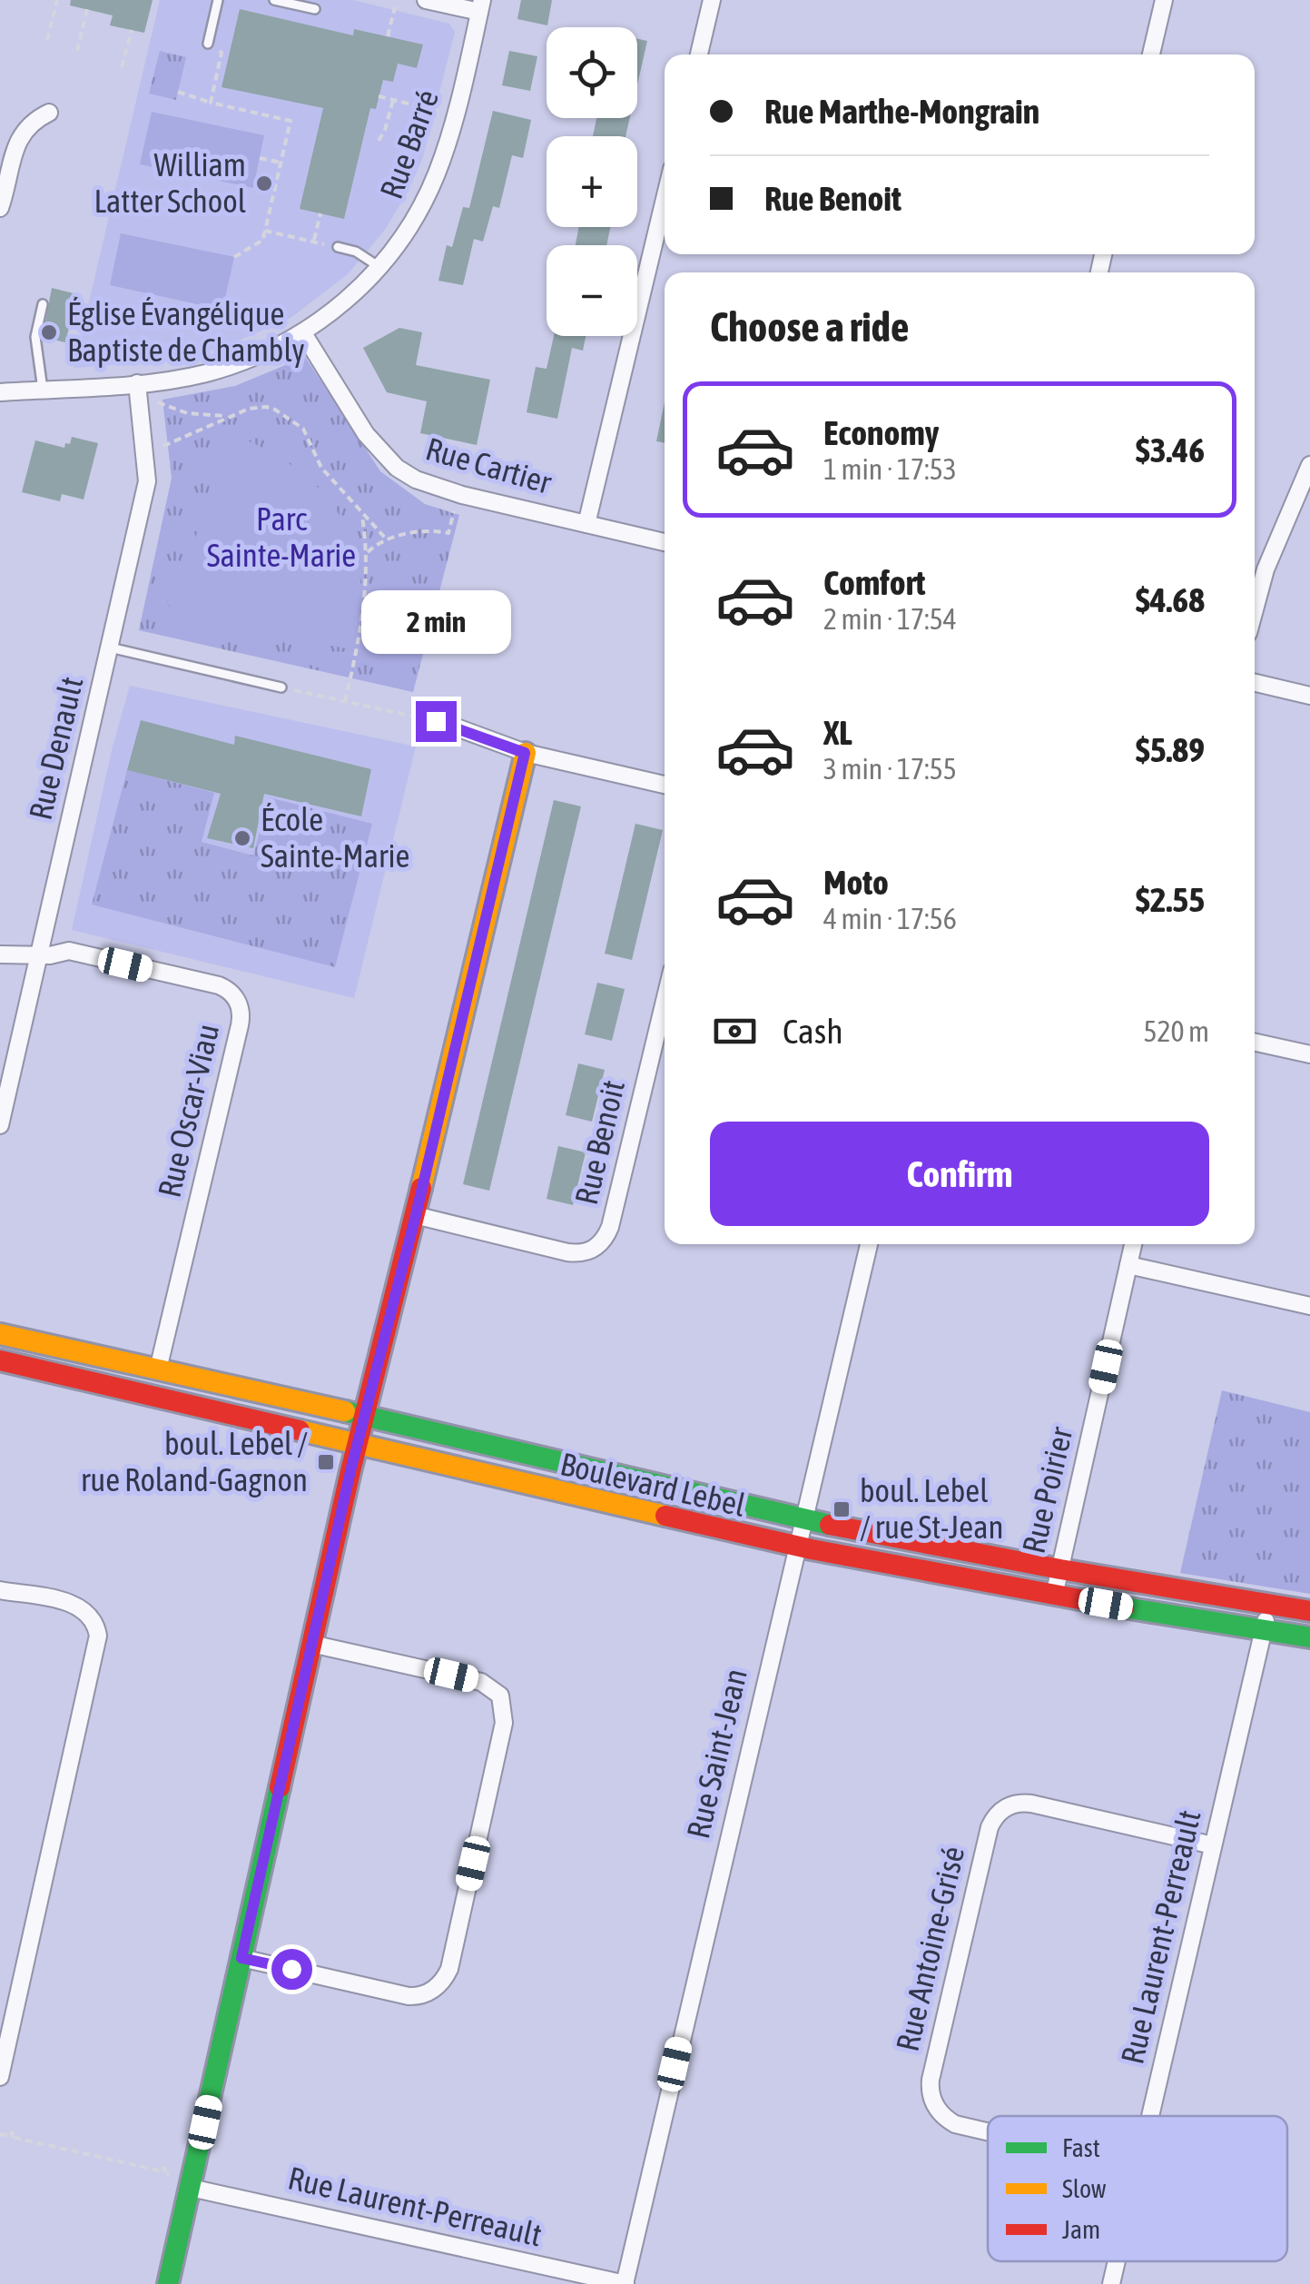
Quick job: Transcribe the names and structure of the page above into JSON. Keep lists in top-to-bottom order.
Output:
{
  "streets": {
    "street": [
      "Rue Barré",
      "Rue Cartier",
      "Rue Denault",
      "Rue Oscar-Viau",
      "Rue Benoit",
      "Boulevard Lebel",
      "Rue Poirier",
      "Rue Saint-Jean",
      "Rue Laurent-Perreault",
      "Rue Antoine-Grisé"
    ]
  },
  "crossings": [
    ["Rue Barré", "Rue Cartier"],
    ["Rue Barré", "Rue Denault"],
    ["Rue Denault", "Rue Oscar-Viau"],
    ["Rue Oscar-Viau", "Boulevard Lebel"],
    ["Boulevard Lebel", "Rue Poirier"],
    ["Boulevard Lebel", "Rue Saint-Jean"],
    ["Boulevard Lebel", "Rue Laurent-Perreault"],
    ["Rue Saint-Jean", "Rue Laurent-Perreault"],
    ["Rue Laurent-Perreault", "Rue Antoine-Grisé"]
  ],
  "parks": ["Parc Sainte-Marie"],
  "places": {
    "other": ["William Latter School", "Église Évangélique Baptiste de Chambly", "École Sainte-Marie"],
    "transit": ["boul. Lebel / rue Roland-Gagnon", "boul. Lebel / rue St-Jean"]
  },
  "legend": ["Fast", "Slow", "Jam"],
  "page": {
    "map_buttons": ["+", "−"],
    "banner": ["Rue Marthe-Mongrain", "Rue Benoit"],
    "heading": "Choose a ride",
    "list": [
      {
        "name": "Economy",
        "note": "1 min · 17:53",
        "value": "$3.46"
      },
      {
        "name": "Comfort",
        "note": "2 min · 17:54",
        "value": "$4.68"
      },
      {
        "name": "XL",
        "note": "3 min · 17:55",
        "value": "$5.89"
      },
      {
        "name": "Moto",
        "note": "4 min · 17:56",
        "value": "$2.55"
      }
    ],
    "bubble": "2 min",
    "pay": ["Cash", "520 m"],
    "buttons": "Confirm"
  }
}
